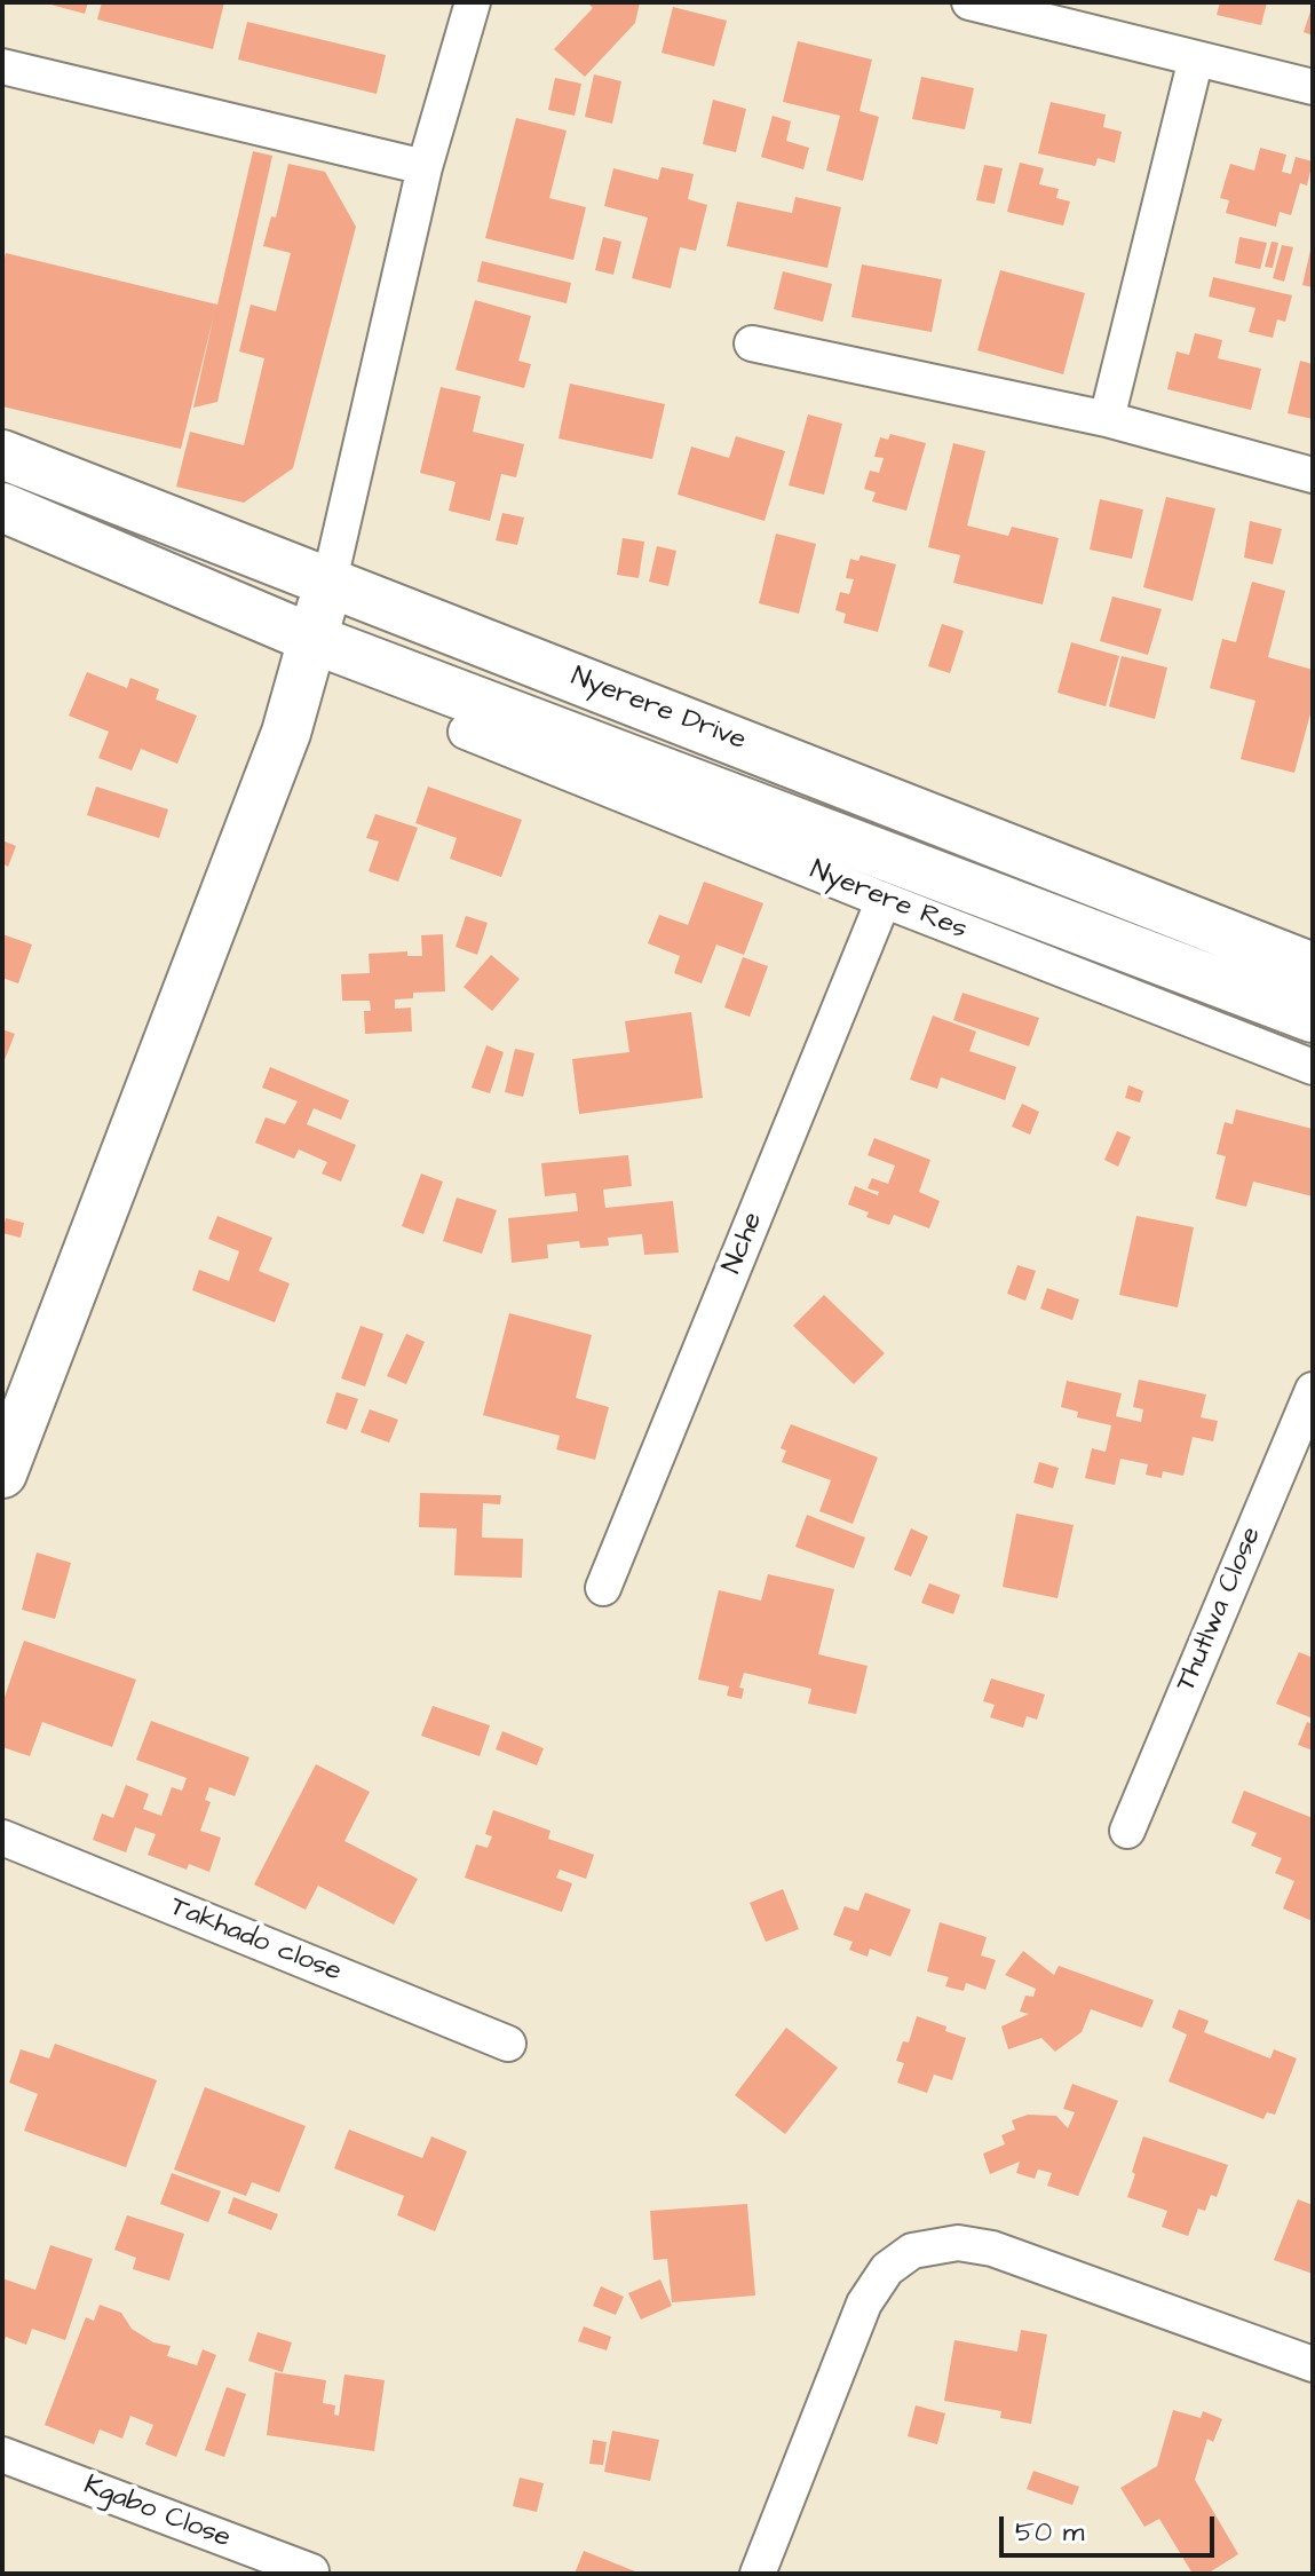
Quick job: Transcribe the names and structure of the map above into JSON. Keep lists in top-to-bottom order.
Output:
{
  "streets": {
    "main road": ["Nyerere Drive"],
    "street": [
      "Nyerere Res",
      "Nche",
      "Thutlwa Close",
      "Takhado close",
      "Kgabo Close"
    ]
  },
  "crossings": [
    ["Nyerere Res", "Nche"]
  ],
  "scale_bar": "50 m"
}
